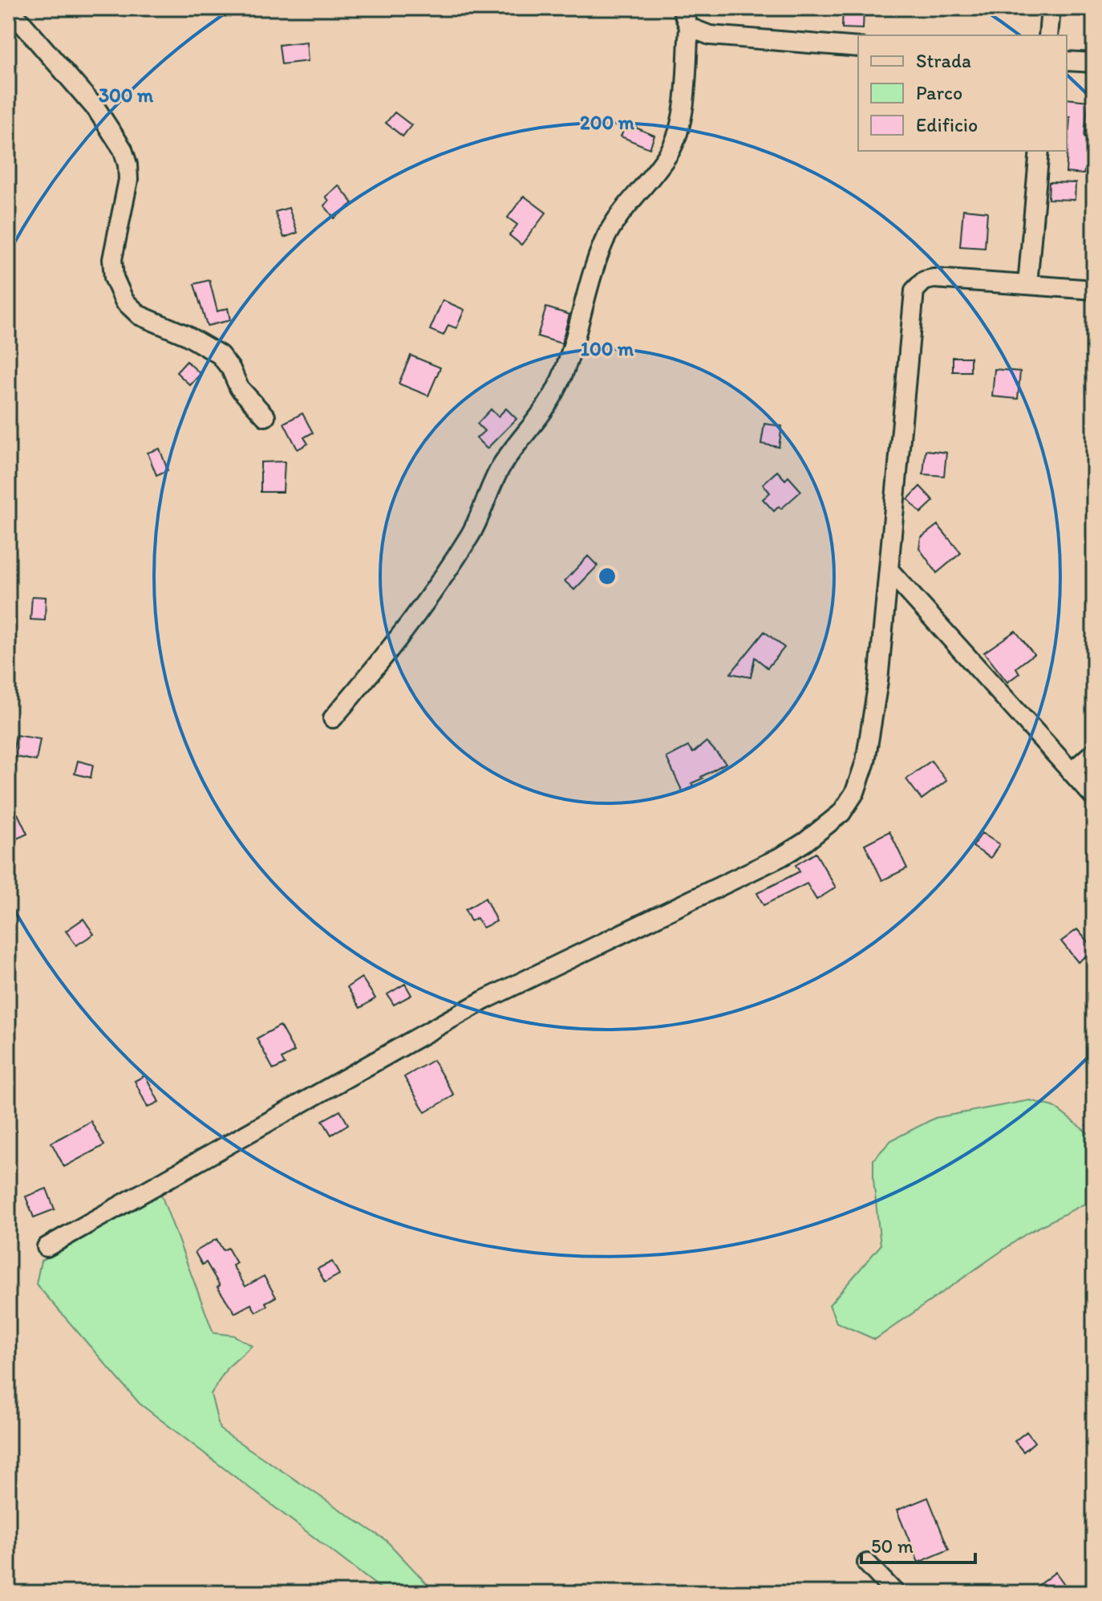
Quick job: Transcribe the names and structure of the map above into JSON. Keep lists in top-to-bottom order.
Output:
{
  "legend": ["Strada", "Parco", "Edificio"],
  "scale_bar": "50 m",
  "rings": ["300 m", "200 m", "100 m"]
}
